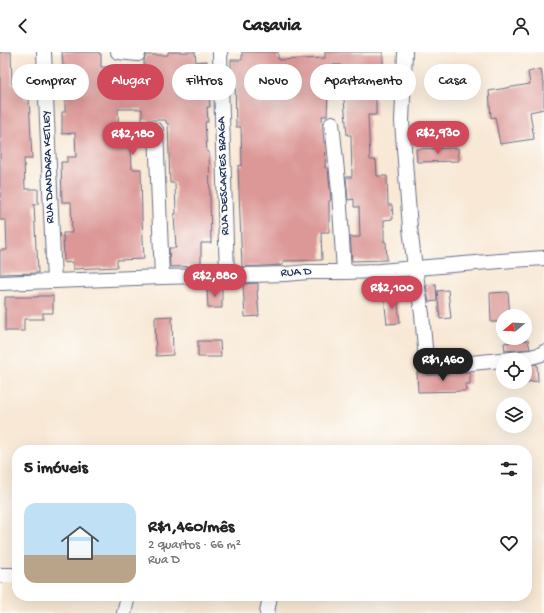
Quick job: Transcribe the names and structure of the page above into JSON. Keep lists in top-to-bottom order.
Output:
{
  "streets": {
    "street": ["RUA DANDARA KETLEY", "RUA DESCARTES BRAGA", "RUA D"]
  },
  "crossings": [
    ["RUA DANDARA KETLEY", "RUA D"],
    ["RUA DESCARTES BRAGA", "RUA D"]
  ],
  "north": "left",
  "page": {
    "header": "Casavia",
    "chip": [
      "Comprar",
      "Alugar",
      "Filtros",
      "Novo",
      "Apartamento",
      "Casa"
    ],
    "price": [
      "R$2,930",
      "R$2,180",
      "R$2,880",
      "R$2,100",
      "R$1,460"
    ],
    "heading": "5 imóveis",
    "list": [
      {
        "name": "R$1,460/mês",
        "note": "2 quartos · 66 m² · Rua D"
      }
    ]
  }
}
